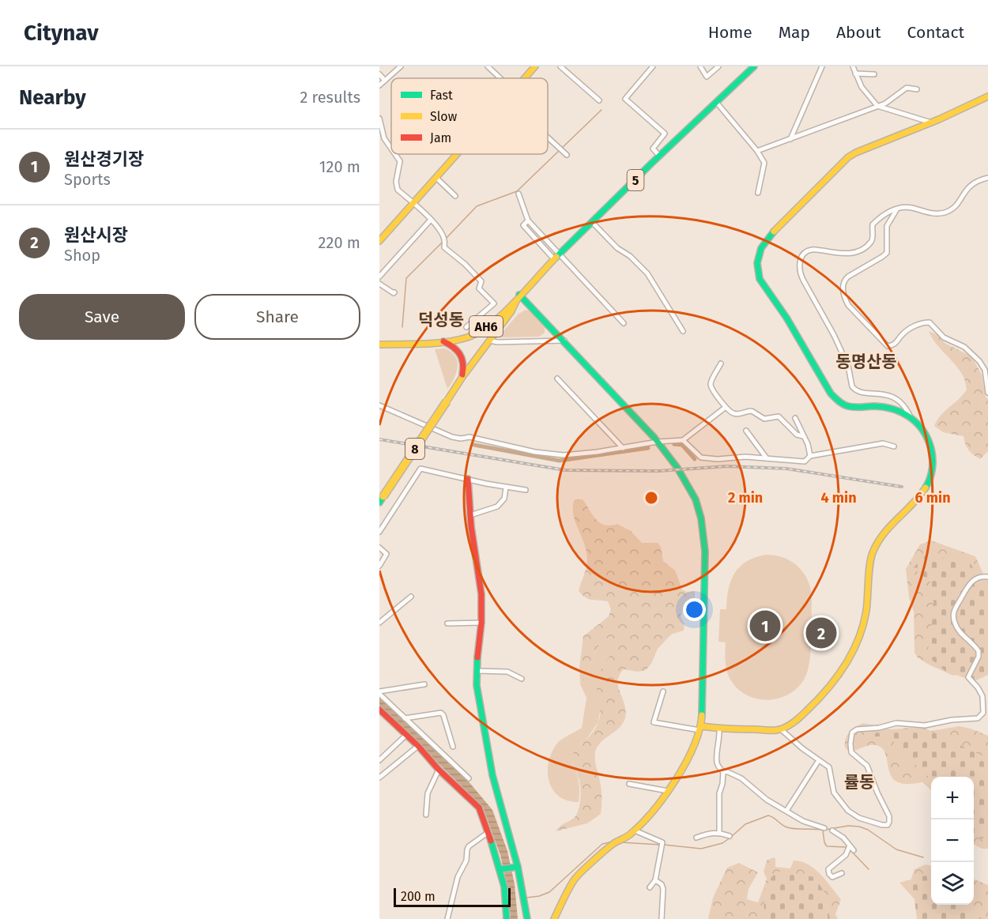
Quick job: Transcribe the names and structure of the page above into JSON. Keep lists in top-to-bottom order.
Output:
{
  "streets": {
    "main road": ["5", "AH6", "8"]
  },
  "crossings": [
    ["5", "AH6"],
    ["5", "8"],
    ["AH6", "8"]
  ],
  "districts": ["덕성동", "동명산동", "률동"],
  "legend": ["Fast", "Slow", "Jam"],
  "scale_bar": "200 m",
  "page": {
    "header": "Citynav",
    "nav": [
      "Home",
      "Map",
      "About",
      "Contact"
    ],
    "heading": ["Nearby", "2 results"],
    "list": [
      {
        "mark": "1",
        "name": "원산경기장",
        "note": "Sports",
        "value": "120 m"
      },
      {
        "mark": "2",
        "name": "원산시장",
        "note": "Shop",
        "value": "220 m"
      }
    ],
    "buttons": ["Save", "Share"],
    "pins": ["1", "2"],
    "map_buttons": ["+", "−"],
    "scale": "200 m"
  },
  "rings": ["2 min", "4 min", "6 min"]
}
